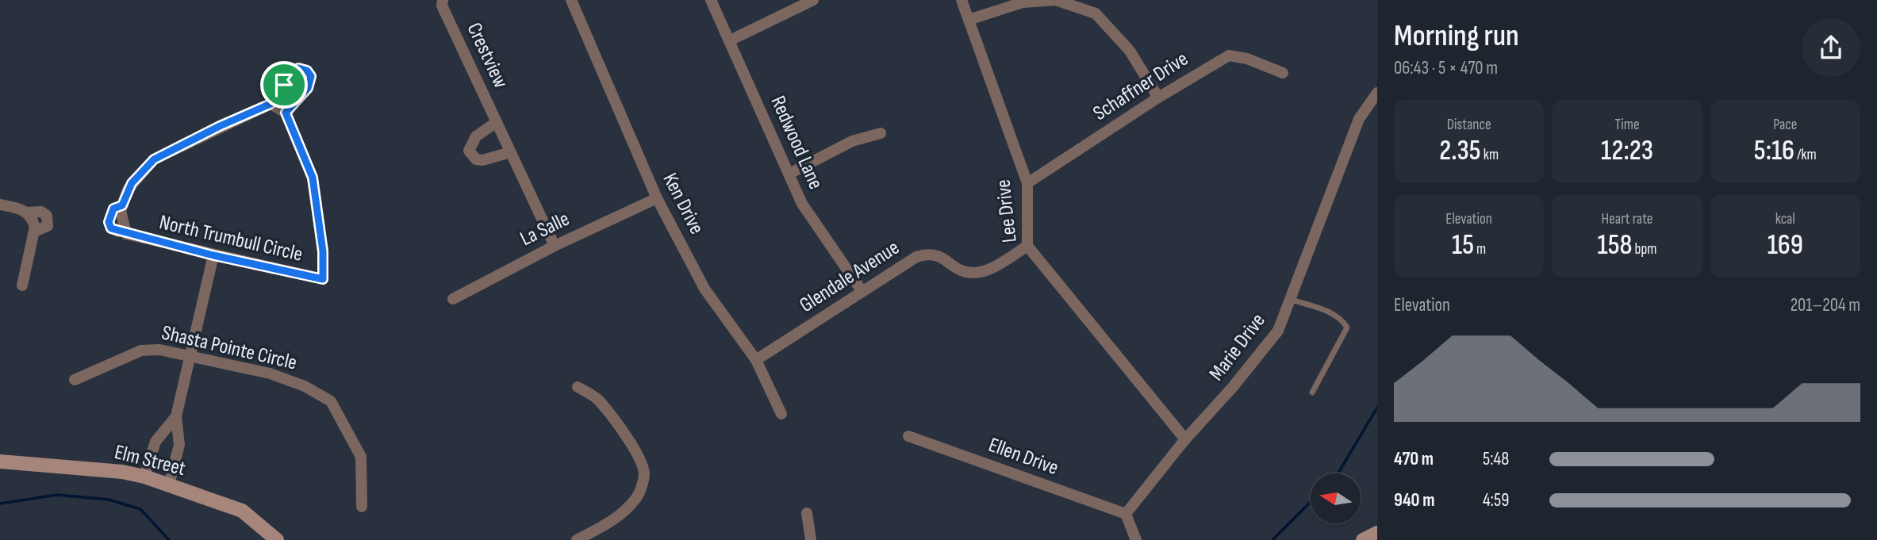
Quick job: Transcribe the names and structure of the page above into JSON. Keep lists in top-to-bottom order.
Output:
{
  "streets": {
    "main road": ["Elm Street"],
    "street": [
      "Crestview",
      "Schaffner Drive",
      "Redwood Lane",
      "Ken Drive",
      "Lee Drive",
      "La Salle",
      "North Trumbull Circle",
      "Glendale Avenue",
      "Marie Drive",
      "Shasta Pointe Circle",
      "Ellen Drive"
    ]
  },
  "crossings": [
    ["Crestview", "La Salle"],
    ["Schaffner Drive", "Lee Drive"],
    ["Redwood Lane", "Glendale Avenue"],
    ["Ken Drive", "La Salle"],
    ["Ken Drive", "Glendale Avenue"],
    ["Lee Drive", "Glendale Avenue"],
    ["Lee Drive", "Marie Drive"],
    ["Marie Drive", "Ellen Drive"]
  ],
  "north": "left",
  "page": {
    "heading": ["Morning run", "06:43 · 5 × 470 m"],
    "stats": [
      ["Distance", "2.35 km"],
      ["Time", "12:23"],
      ["Pace", "5:16 /km"],
      ["Elevation", "15 m"],
      ["Heart rate", "158 bpm"],
      ["kcal", "169"]
    ],
    "chart": ["Elevation", "201–204 m"],
    "list": [
      {
        "name": "470 m",
        "note": "5:48"
      },
      {
        "name": "940 m",
        "note": "4:59"
      }
    ]
  }
}
